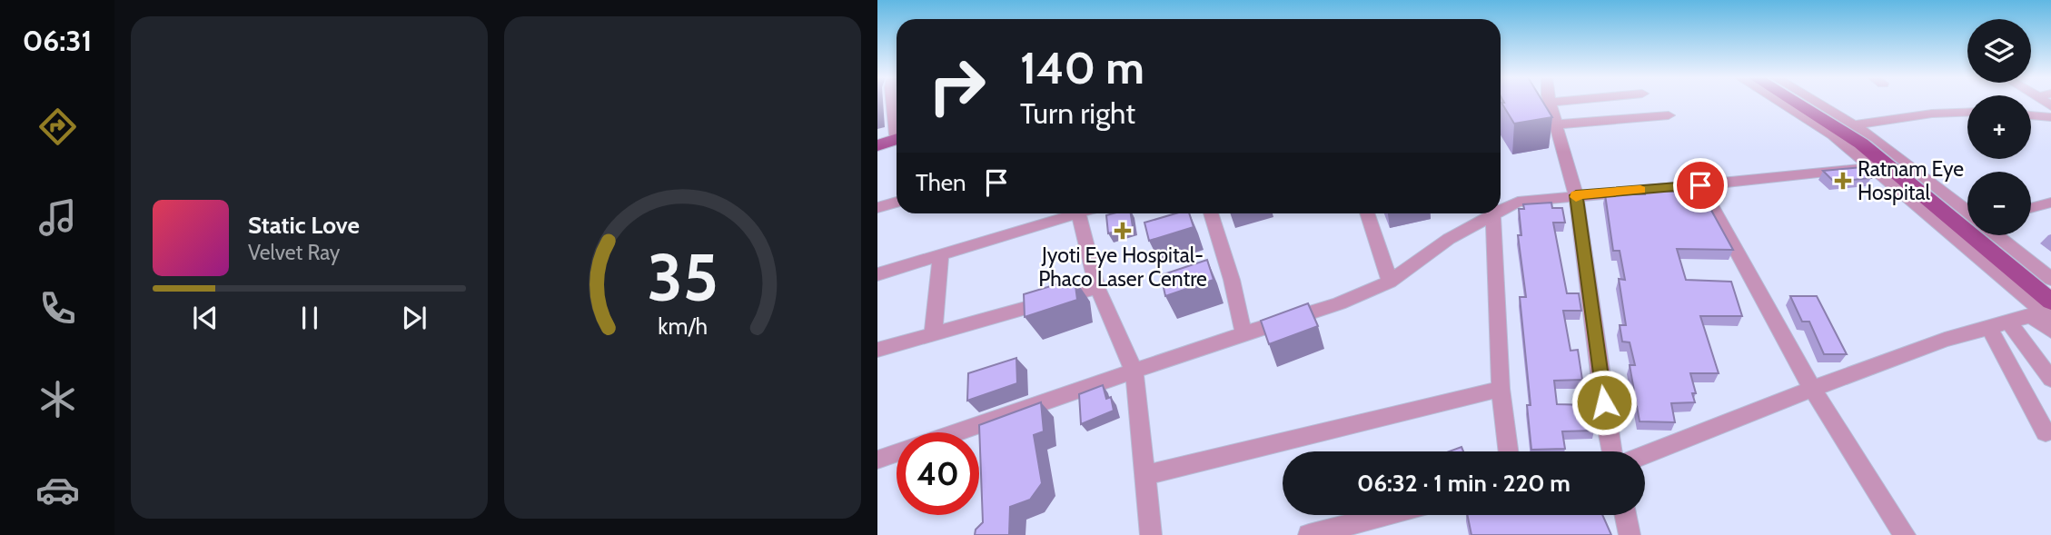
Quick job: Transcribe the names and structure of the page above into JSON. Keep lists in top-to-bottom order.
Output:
{
  "places": {
    "health": ["Ratnam Eye Hospital", "Jyoti Eye Hospital- Phaco Laser Centre"]
  },
  "page": {
    "tabs": "06:31",
    "map_buttons": ["+", "−"],
    "turn": ["140 m", "Turn right"],
    "then": "Then",
    "song": ["Static Love", "Velvet Ray"],
    "limit": "40",
    "trip": "06:32 · 1 min · 220 m",
    "gauge": ["35", "km/h"]
  }
}
